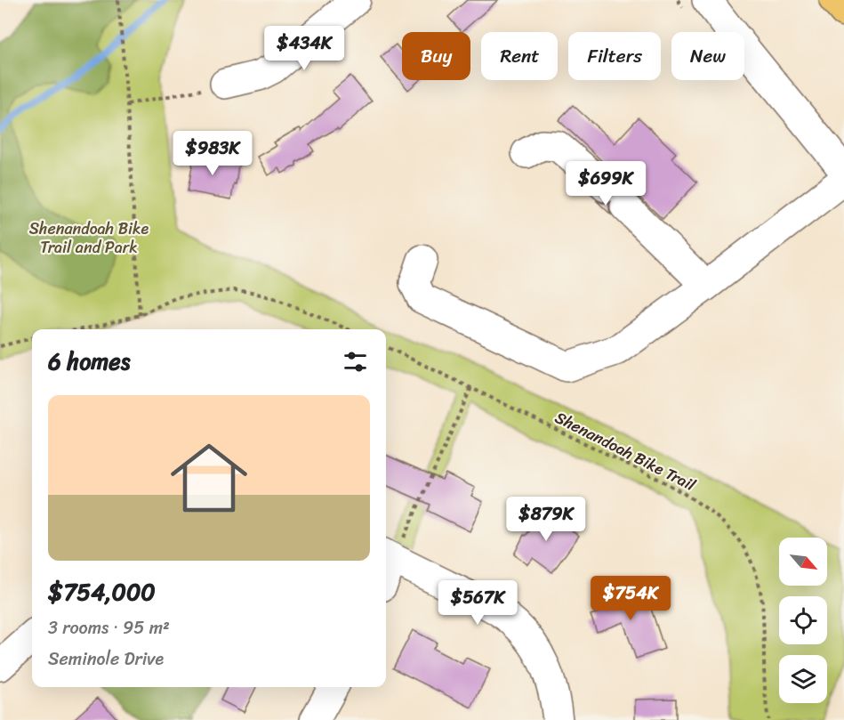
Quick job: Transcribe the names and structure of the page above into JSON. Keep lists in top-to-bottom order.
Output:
{
  "streets": {
    "path": ["Shenandoah Bike Trail"]
  },
  "parks": ["Shenandoah Bike Trail and Park"],
  "north": "bottom right",
  "page": {
    "price": [
      "$434K",
      "$983K",
      "$699K",
      "$879K",
      "$754K",
      "$567K"
    ],
    "chip": [
      "Buy",
      "Rent",
      "Filters",
      "New"
    ],
    "heading": "6 homes",
    "list": [
      {
        "name": "$754,000",
        "note": "3 rooms · 95 m² · Seminole Drive"
      }
    ]
  }
}
